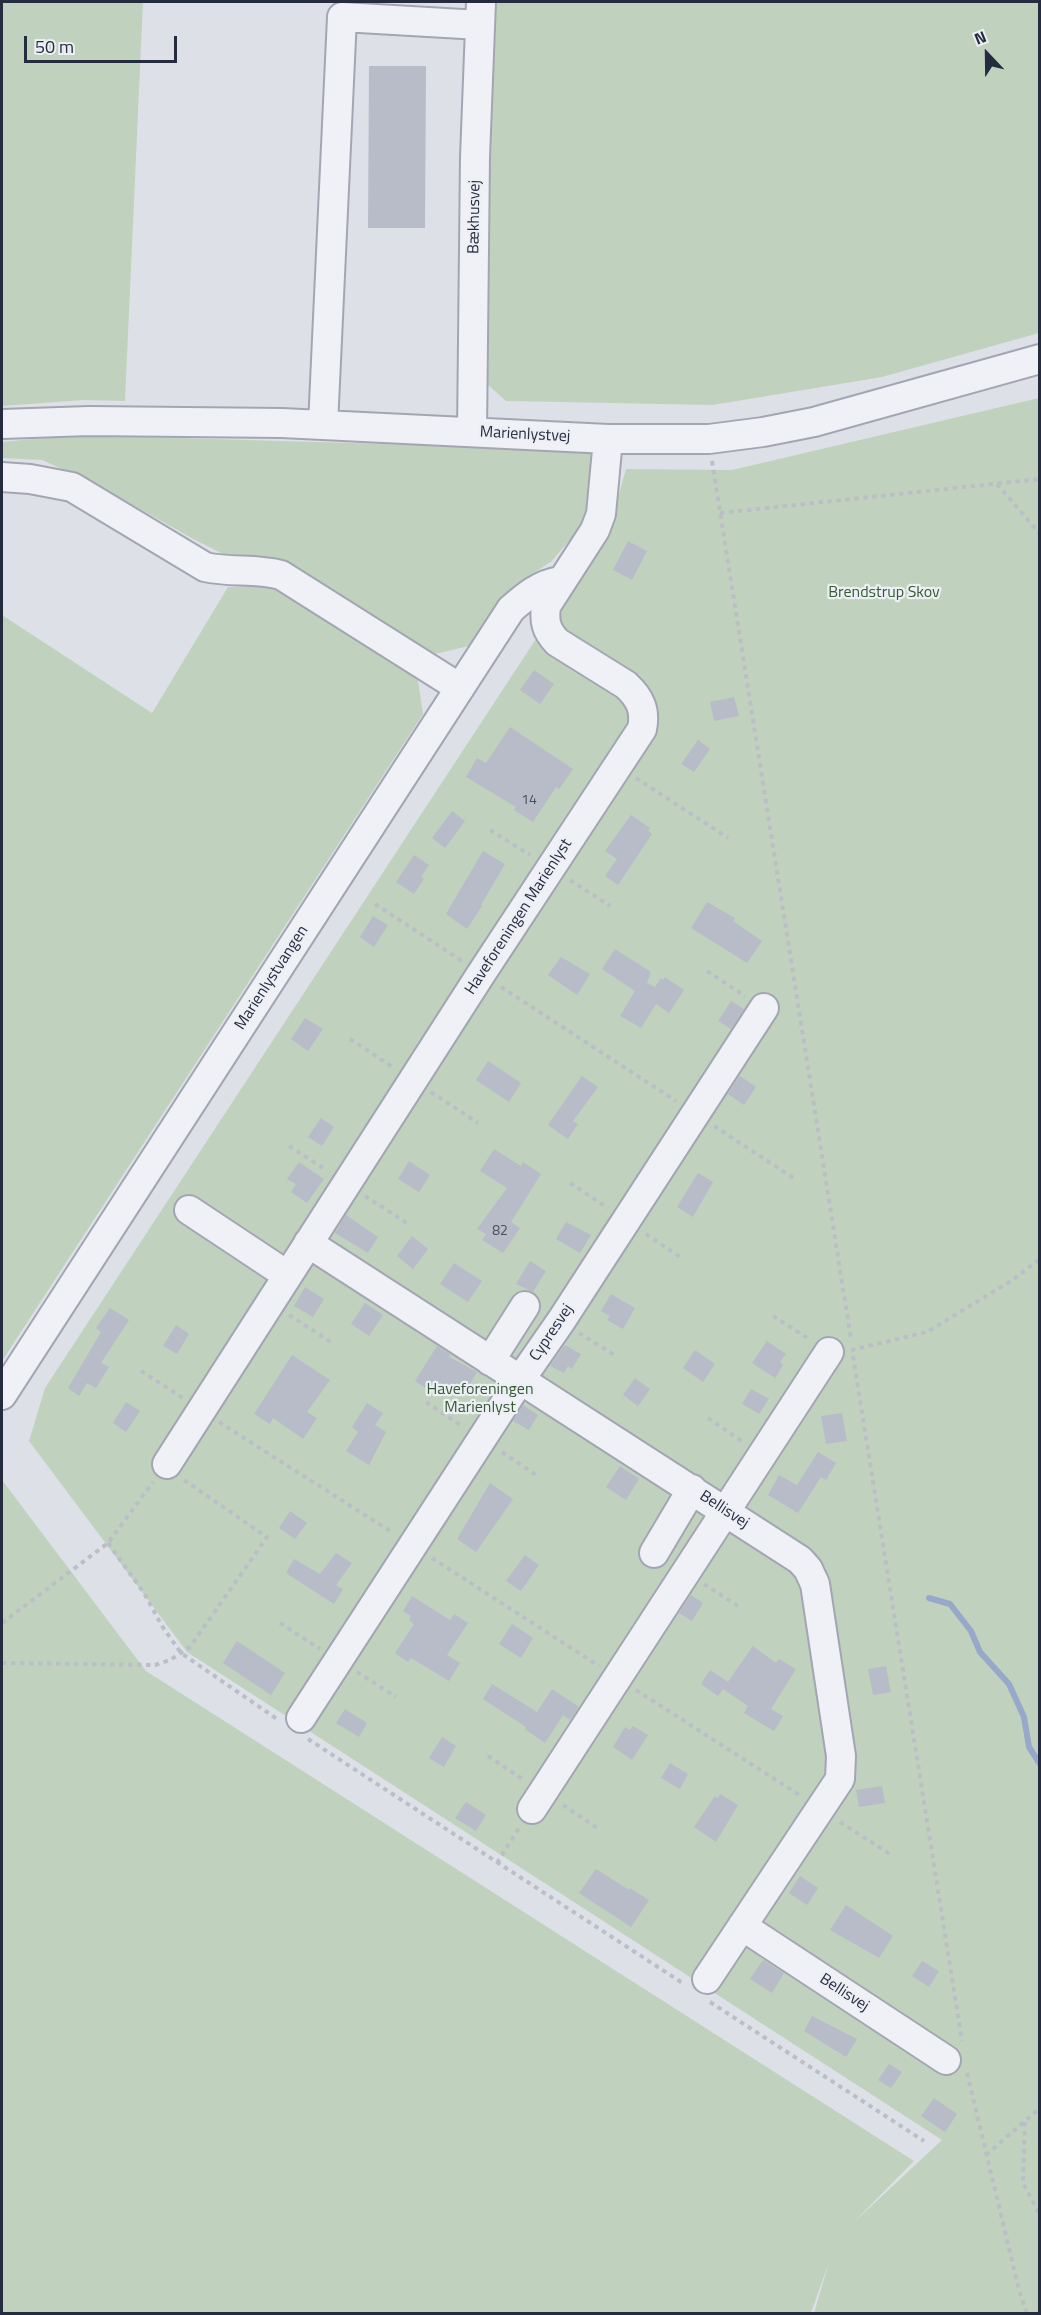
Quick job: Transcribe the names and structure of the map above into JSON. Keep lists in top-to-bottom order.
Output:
{
  "streets": {
    "street": [
      "Bækhusvej",
      "Marienlystvej",
      "Haveforeningen Marienlyst",
      "Marienlystvangen",
      "Cypresvej",
      "Bellisvej"
    ]
  },
  "crossings": [
    ["Bækhusvej", "Marienlystvej"],
    ["Marienlystvej", "Haveforeningen Marienlyst"],
    ["Haveforeningen Marienlyst", "Marienlystvangen"],
    ["Haveforeningen Marienlyst", "Bellisvej"],
    ["Cypresvej", "Bellisvej"]
  ],
  "parks": ["Brendstrup Skov", "Haveforeningen Marienlyst"],
  "house_numbers": ["14", "82"],
  "scale_bar": "50 m",
  "north": "top"
}
